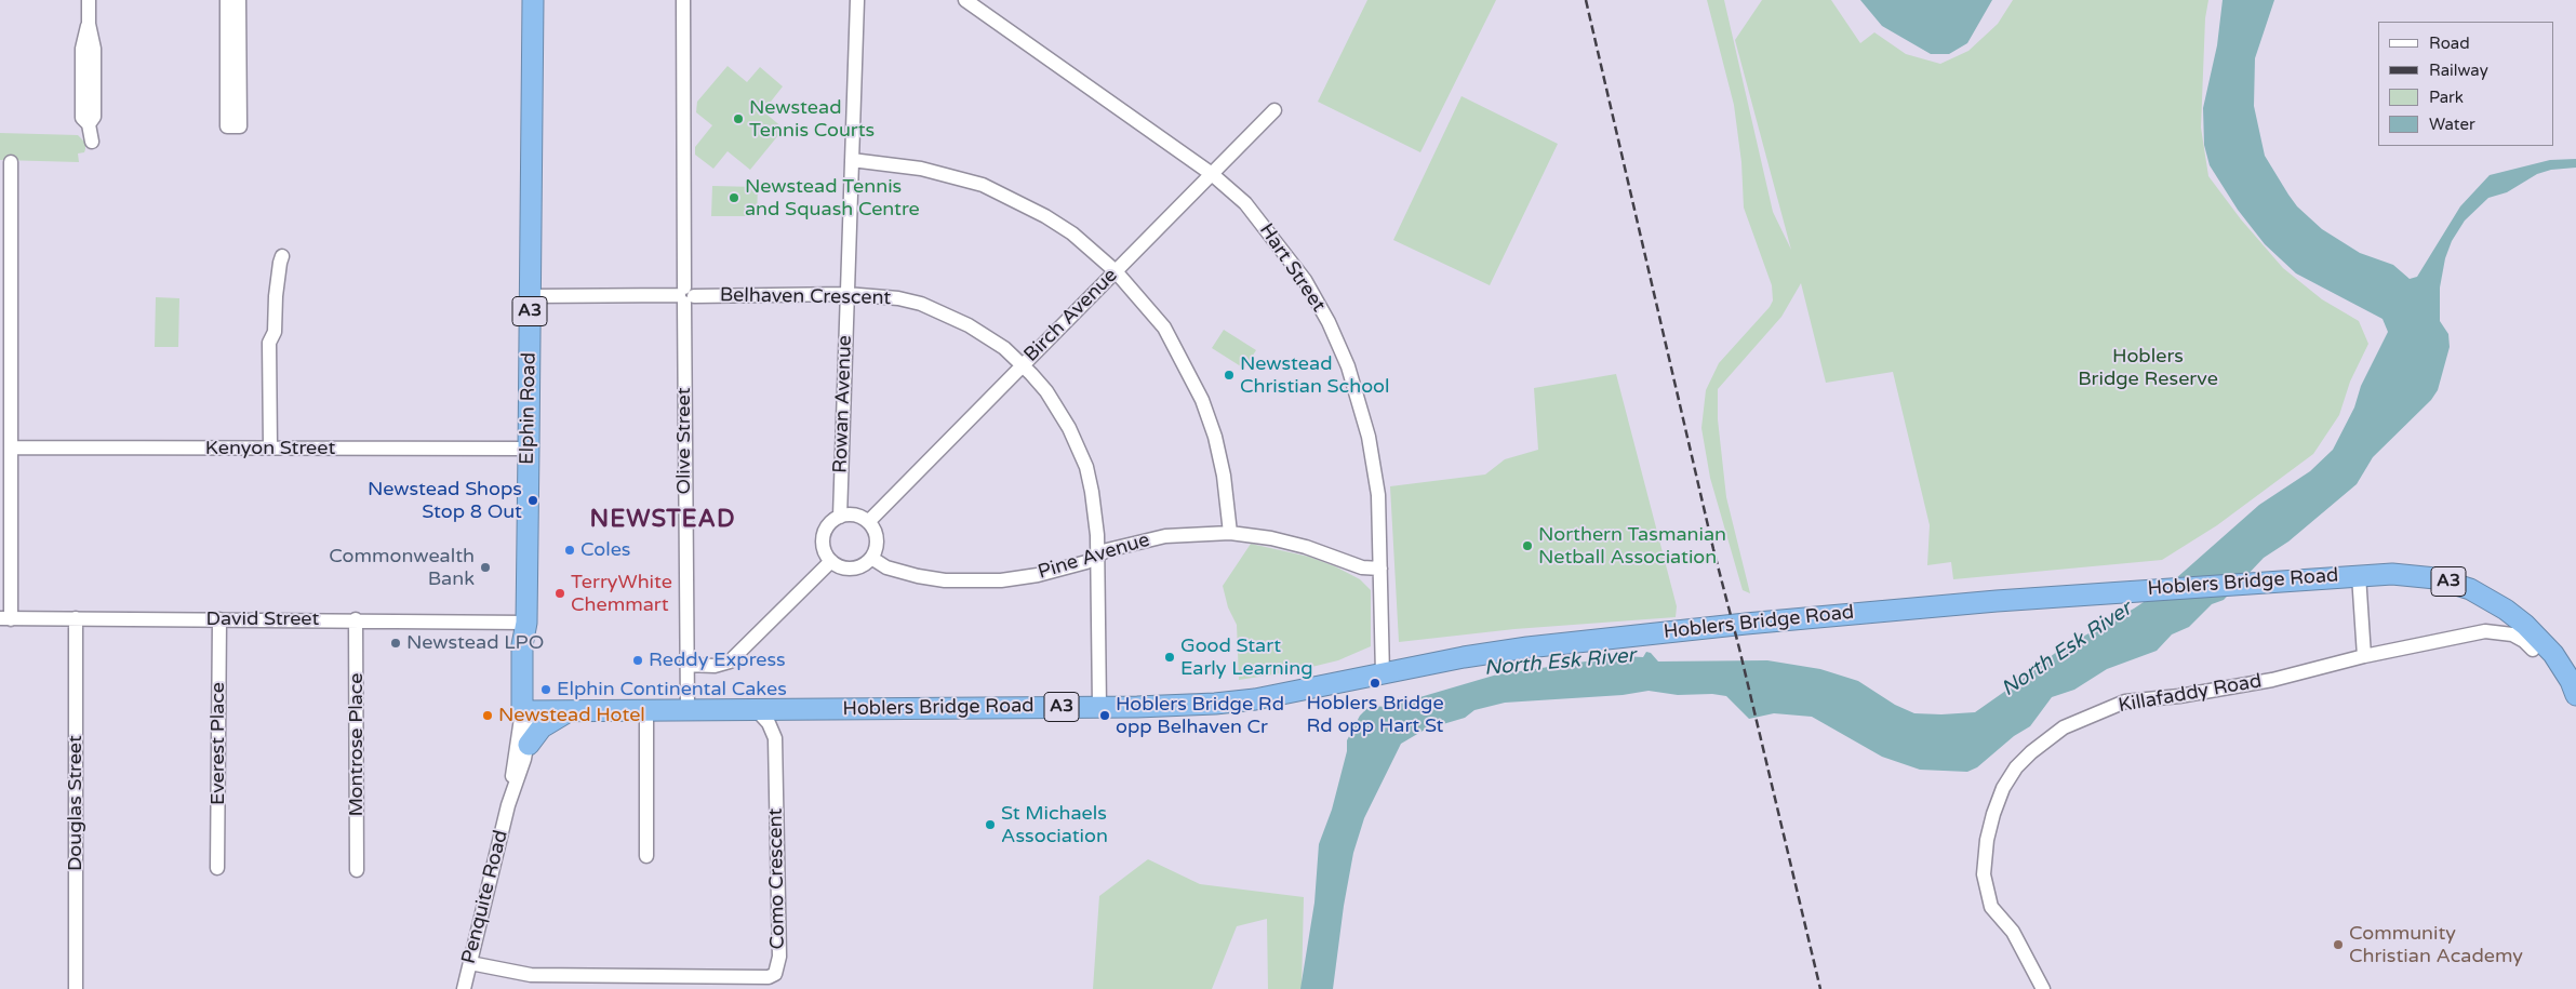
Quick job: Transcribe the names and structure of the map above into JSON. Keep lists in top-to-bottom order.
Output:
{
  "streets": {
    "highway": ["A3", "Elphin Road", "Hoblers Bridge Road"],
    "street": [
      "Hart Street",
      "Belhaven Crescent",
      "Birch Avenue",
      "Rowan Avenue",
      "Olive Street",
      "Kenyon Street",
      "Pine Avenue",
      "David Street",
      "Killafaddy Road",
      "Everest Place",
      "Montrose Place",
      "Douglas Street",
      "Como Crescent",
      "Penquite Road"
    ]
  },
  "crossings": [
    ["Hart Street", "Birch Avenue"],
    ["Hart Street", "Pine Avenue"],
    ["Hart Street", "Hoblers Bridge Road"],
    ["Belhaven Crescent", "Birch Avenue"],
    ["Belhaven Crescent", "Rowan Avenue"],
    ["Belhaven Crescent", "Elphin Road"],
    ["Belhaven Crescent", "Olive Street"],
    ["Belhaven Crescent", "Pine Avenue"],
    ["Belhaven Crescent", "Hoblers Bridge Road"],
    ["Birch Avenue", "Rowan Avenue"],
    ["Birch Avenue", "Pine Avenue"],
    ["Rowan Avenue", "Pine Avenue"],
    ["Elphin Road", "Kenyon Street"],
    ["Elphin Road", "Hoblers Bridge Road"],
    ["Elphin Road", "David Street"],
    ["Elphin Road", "Penquite Road"],
    ["Olive Street", "Hoblers Bridge Road"],
    ["Hoblers Bridge Road", "Como Crescent"],
    ["Hoblers Bridge Road", "Penquite Road"],
    ["David Street", "Everest Place"],
    ["David Street", "Montrose Place"],
    ["David Street", "Douglas Street"],
    ["Como Crescent", "Penquite Road"]
  ],
  "districts": ["NEWSTEAD"],
  "water": ["North Esk River"],
  "parks": ["Hoblers Bridge Reserve"],
  "places": [
    "Newstead Tennis Courts",
    "Newstead Tennis and Squash Centre",
    "Newstead Christian School",
    "Newstead Shops Stop 8 Out",
    "Northern Tasmanian Netball Association",
    "Coles",
    "Commonwealth Bank",
    "TerryWhite Chemmart",
    "Newstead LPO",
    "Good Start Early Learning",
    "Reddy Express",
    "Hoblers Bridge Rd opp Hart St",
    "Elphin Continental Cakes",
    "Newstead Hotel",
    "Hoblers Bridge Rd opp Belhaven Cr",
    "St Michaels Association",
    "Community Christian Academy"
  ],
  "legend": [
    "Road",
    "Railway",
    "Park",
    "Water"
  ]
}
